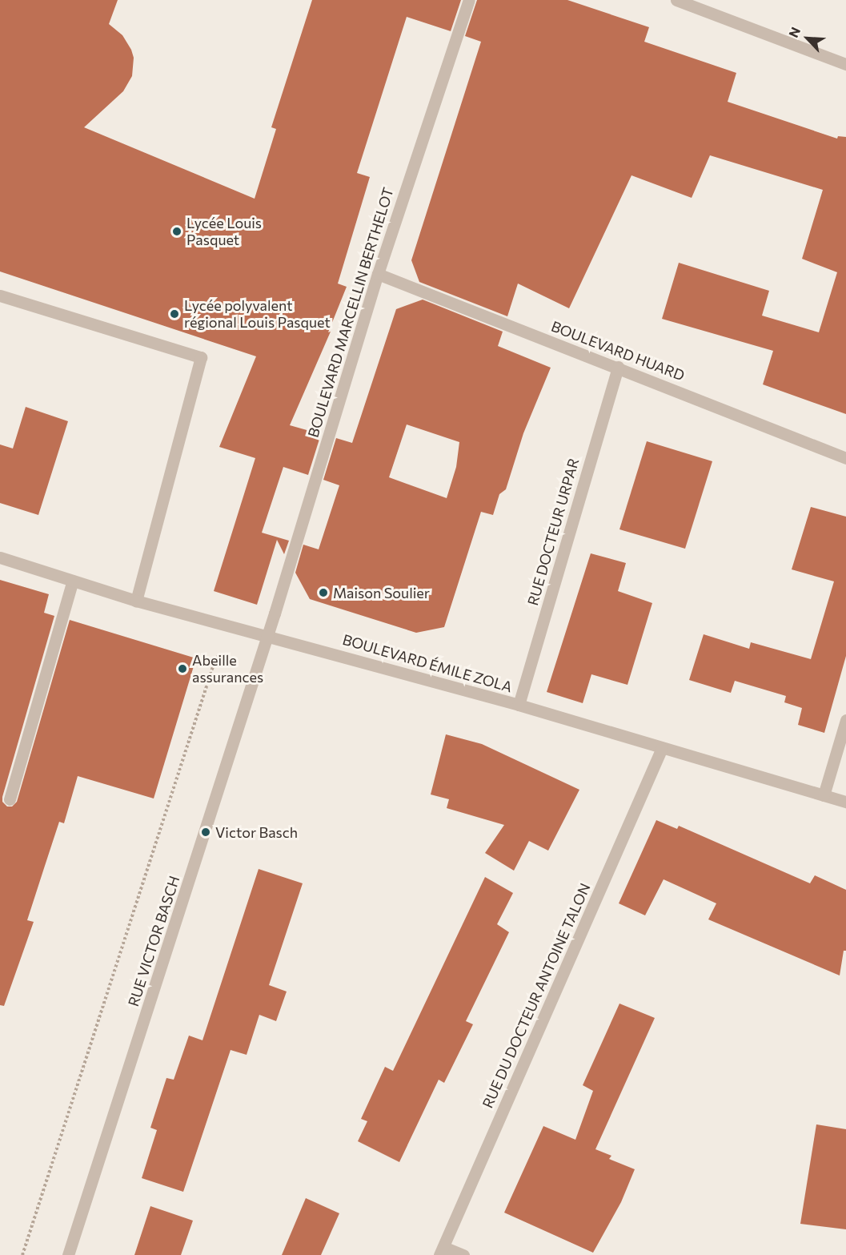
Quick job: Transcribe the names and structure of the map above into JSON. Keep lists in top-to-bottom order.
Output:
{
  "streets": {
    "street": [
      "BOULEVARD MARCELLIN BERTHELOT",
      "BOULEVARD HUARD",
      "RUE DOCTEUR URPAR",
      "BOULEVARD ÉMILE ZOLA",
      "RUE VICTOR BASCH",
      "RUE DU DOCTEUR ANTOINE TALON"
    ]
  },
  "crossings": [
    ["BOULEVARD MARCELLIN BERTHELOT", "BOULEVARD HUARD"],
    ["BOULEVARD MARCELLIN BERTHELOT", "BOULEVARD ÉMILE ZOLA"],
    ["BOULEVARD MARCELLIN BERTHELOT", "RUE VICTOR BASCH"],
    ["BOULEVARD HUARD", "RUE DOCTEUR URPAR"],
    ["RUE DOCTEUR URPAR", "BOULEVARD ÉMILE ZOLA"],
    ["BOULEVARD ÉMILE ZOLA", "RUE VICTOR BASCH"],
    ["BOULEVARD ÉMILE ZOLA", "RUE DU DOCTEUR ANTOINE TALON"]
  ],
  "places": [
    "Lycée Louis Pasquet",
    "Lycée polyvalent régional Louis Pasquet",
    "Maison Soulier",
    "Abeille assurances",
    "Victor Basch"
  ],
  "north": "top left"
}
